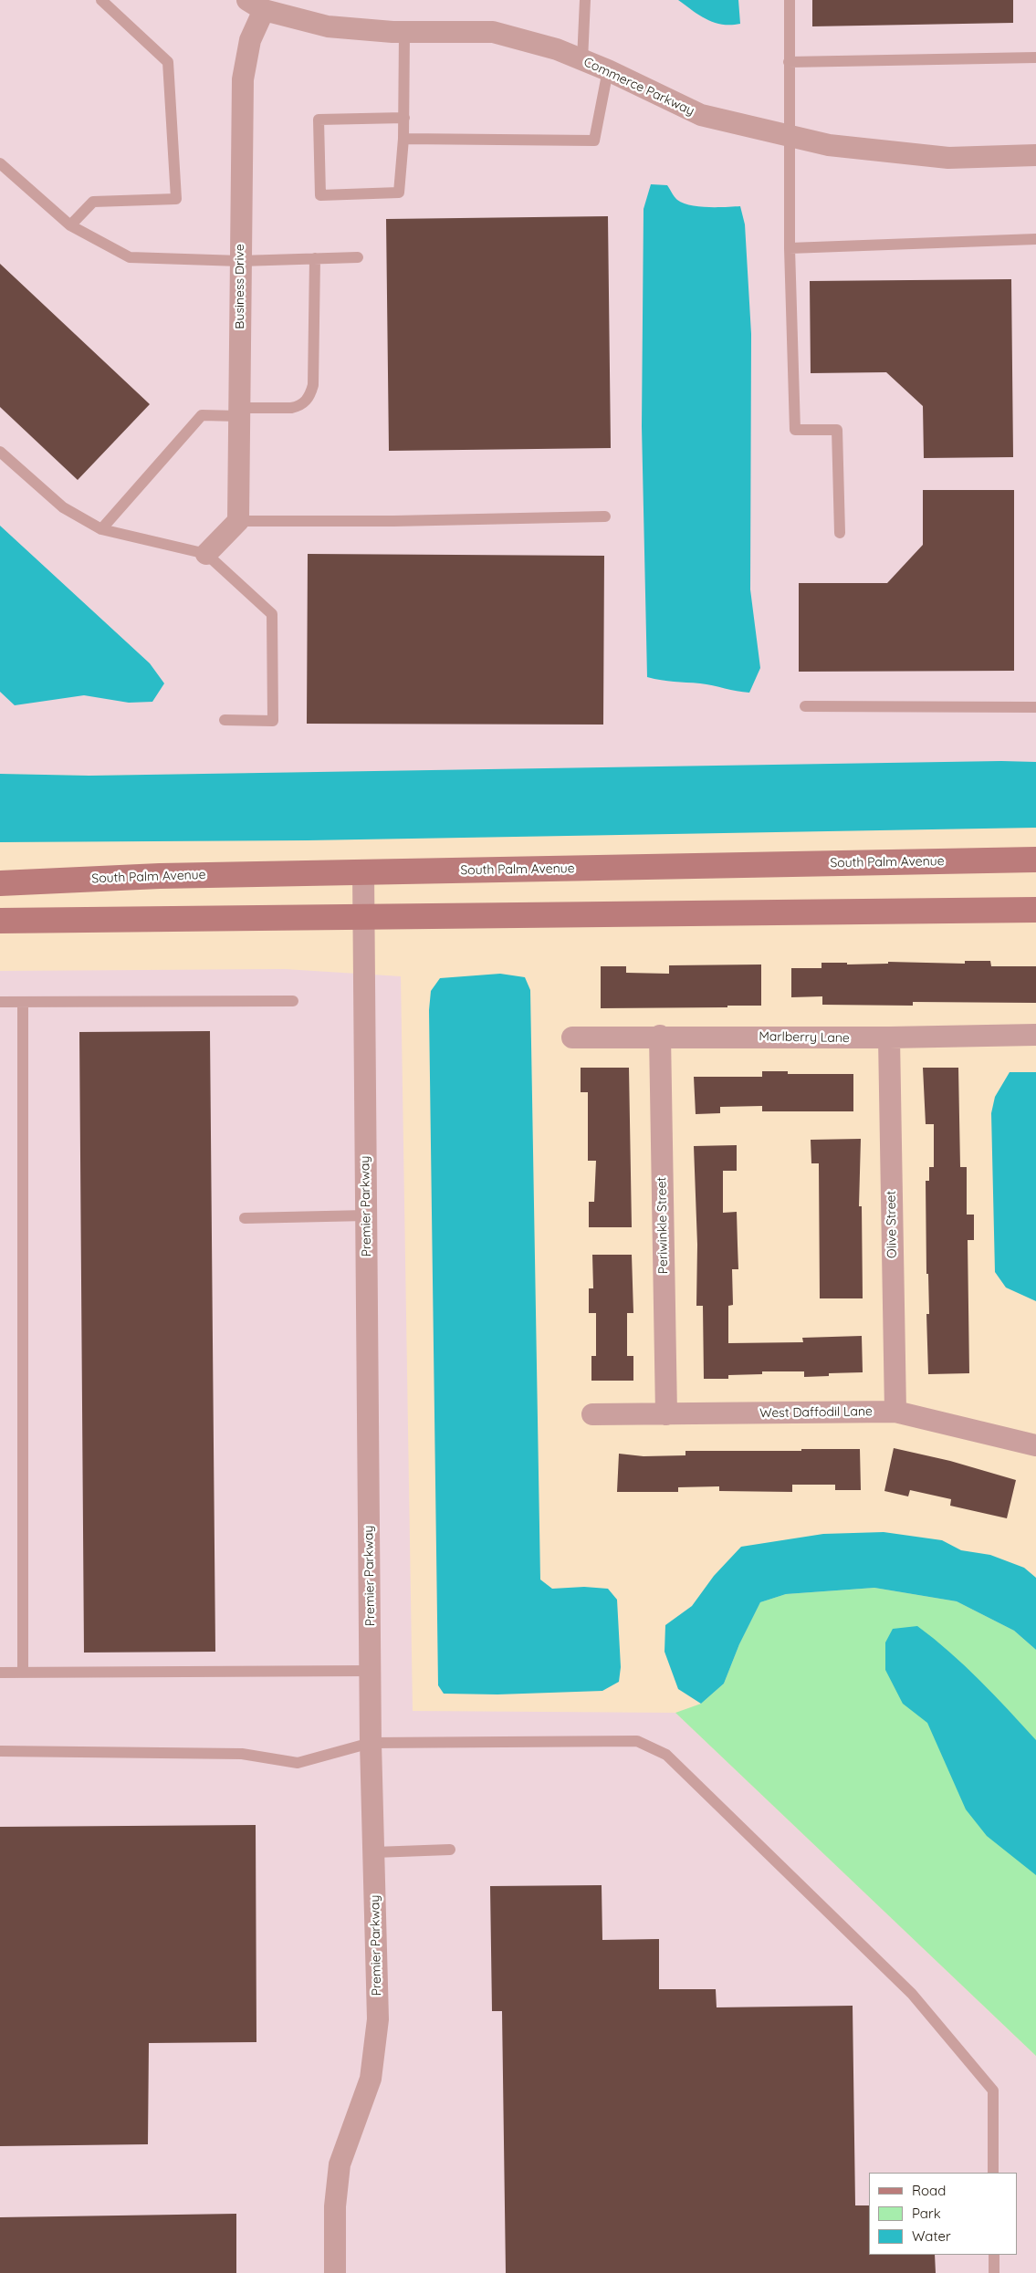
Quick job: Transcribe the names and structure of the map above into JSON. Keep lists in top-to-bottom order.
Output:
{
  "streets": {
    "main road": ["South Palm Avenue"],
    "street": [
      "Commerce Parkway",
      "Business Drive",
      "Marlberry Lane",
      "Premier Parkway",
      "Olive Street",
      "Periwinkle Street",
      "West Daffodil Lane"
    ]
  },
  "crossings": [
    ["Commerce Parkway", "Business Drive"],
    ["South Palm Avenue", "Premier Parkway"],
    ["Marlberry Lane", "Olive Street"],
    ["Marlberry Lane", "Periwinkle Street"],
    ["Olive Street", "West Daffodil Lane"],
    ["Periwinkle Street", "West Daffodil Lane"]
  ],
  "legend": ["Road", "Park", "Water"]
}
